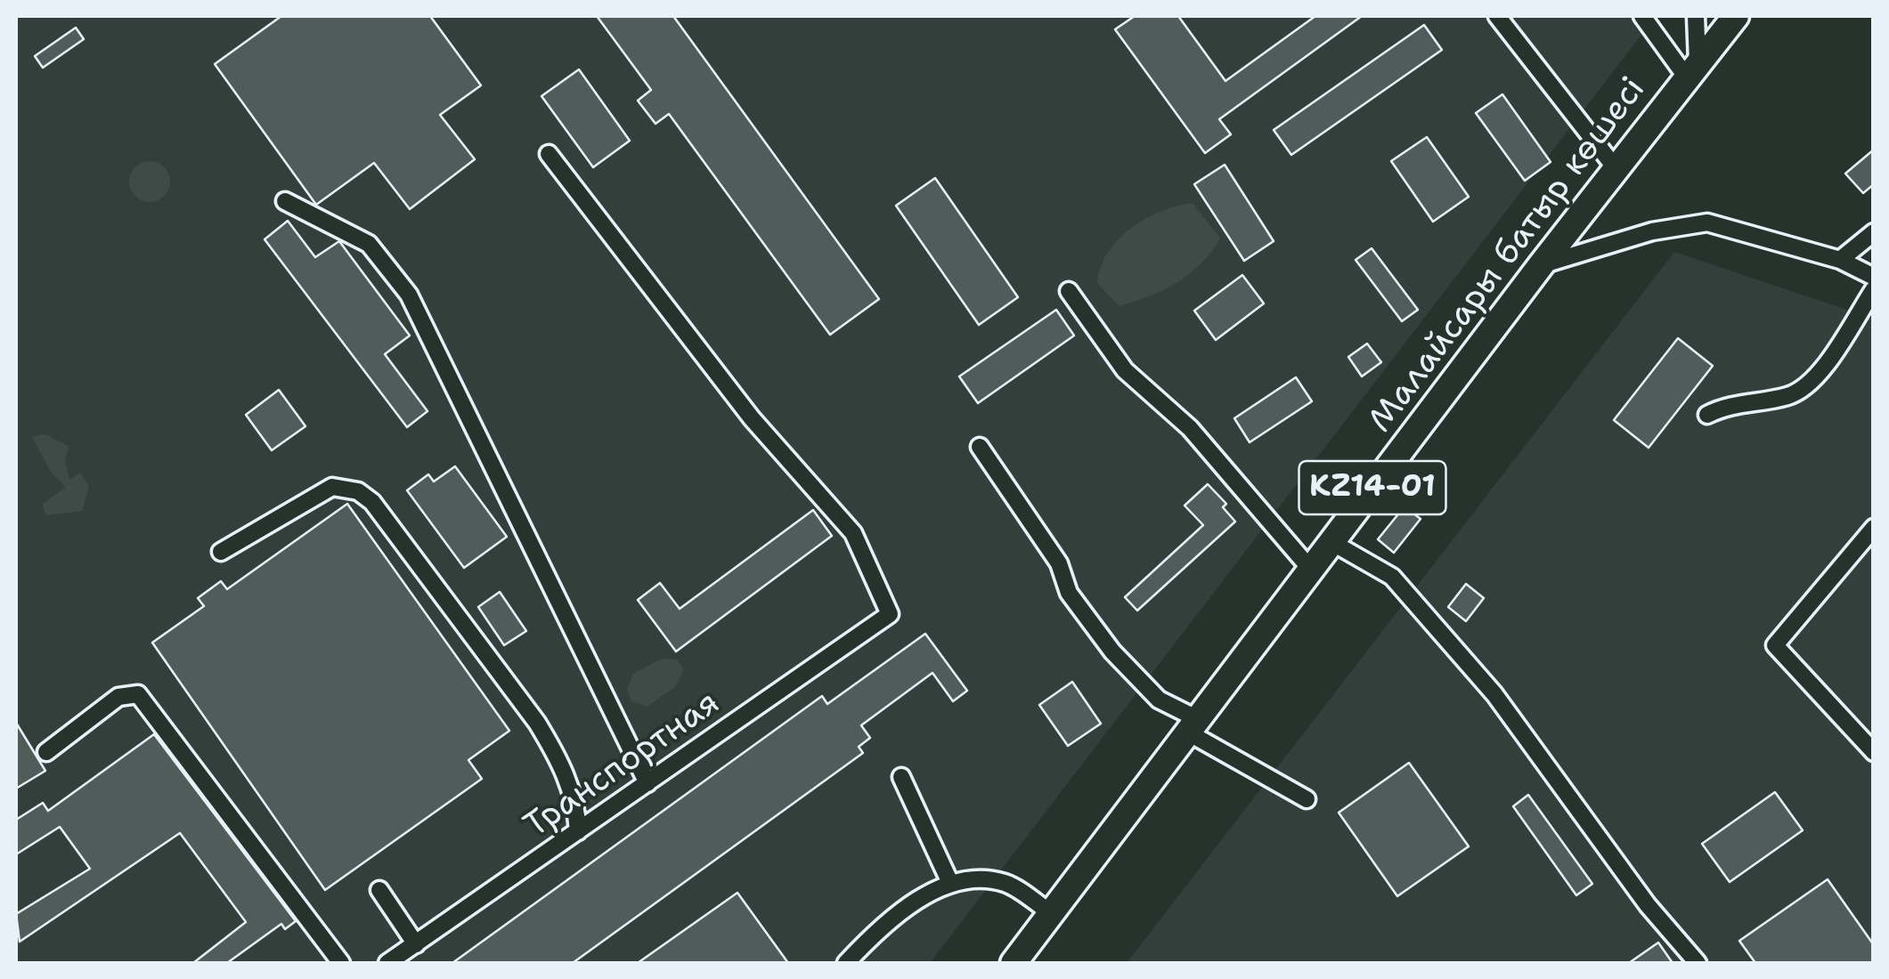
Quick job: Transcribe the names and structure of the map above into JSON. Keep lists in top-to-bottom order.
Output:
{
  "streets": {
    "highway": ["Малайсары батыр көшесі", "KZ14-01"],
    "street": ["Транспортная"]
  }
}
